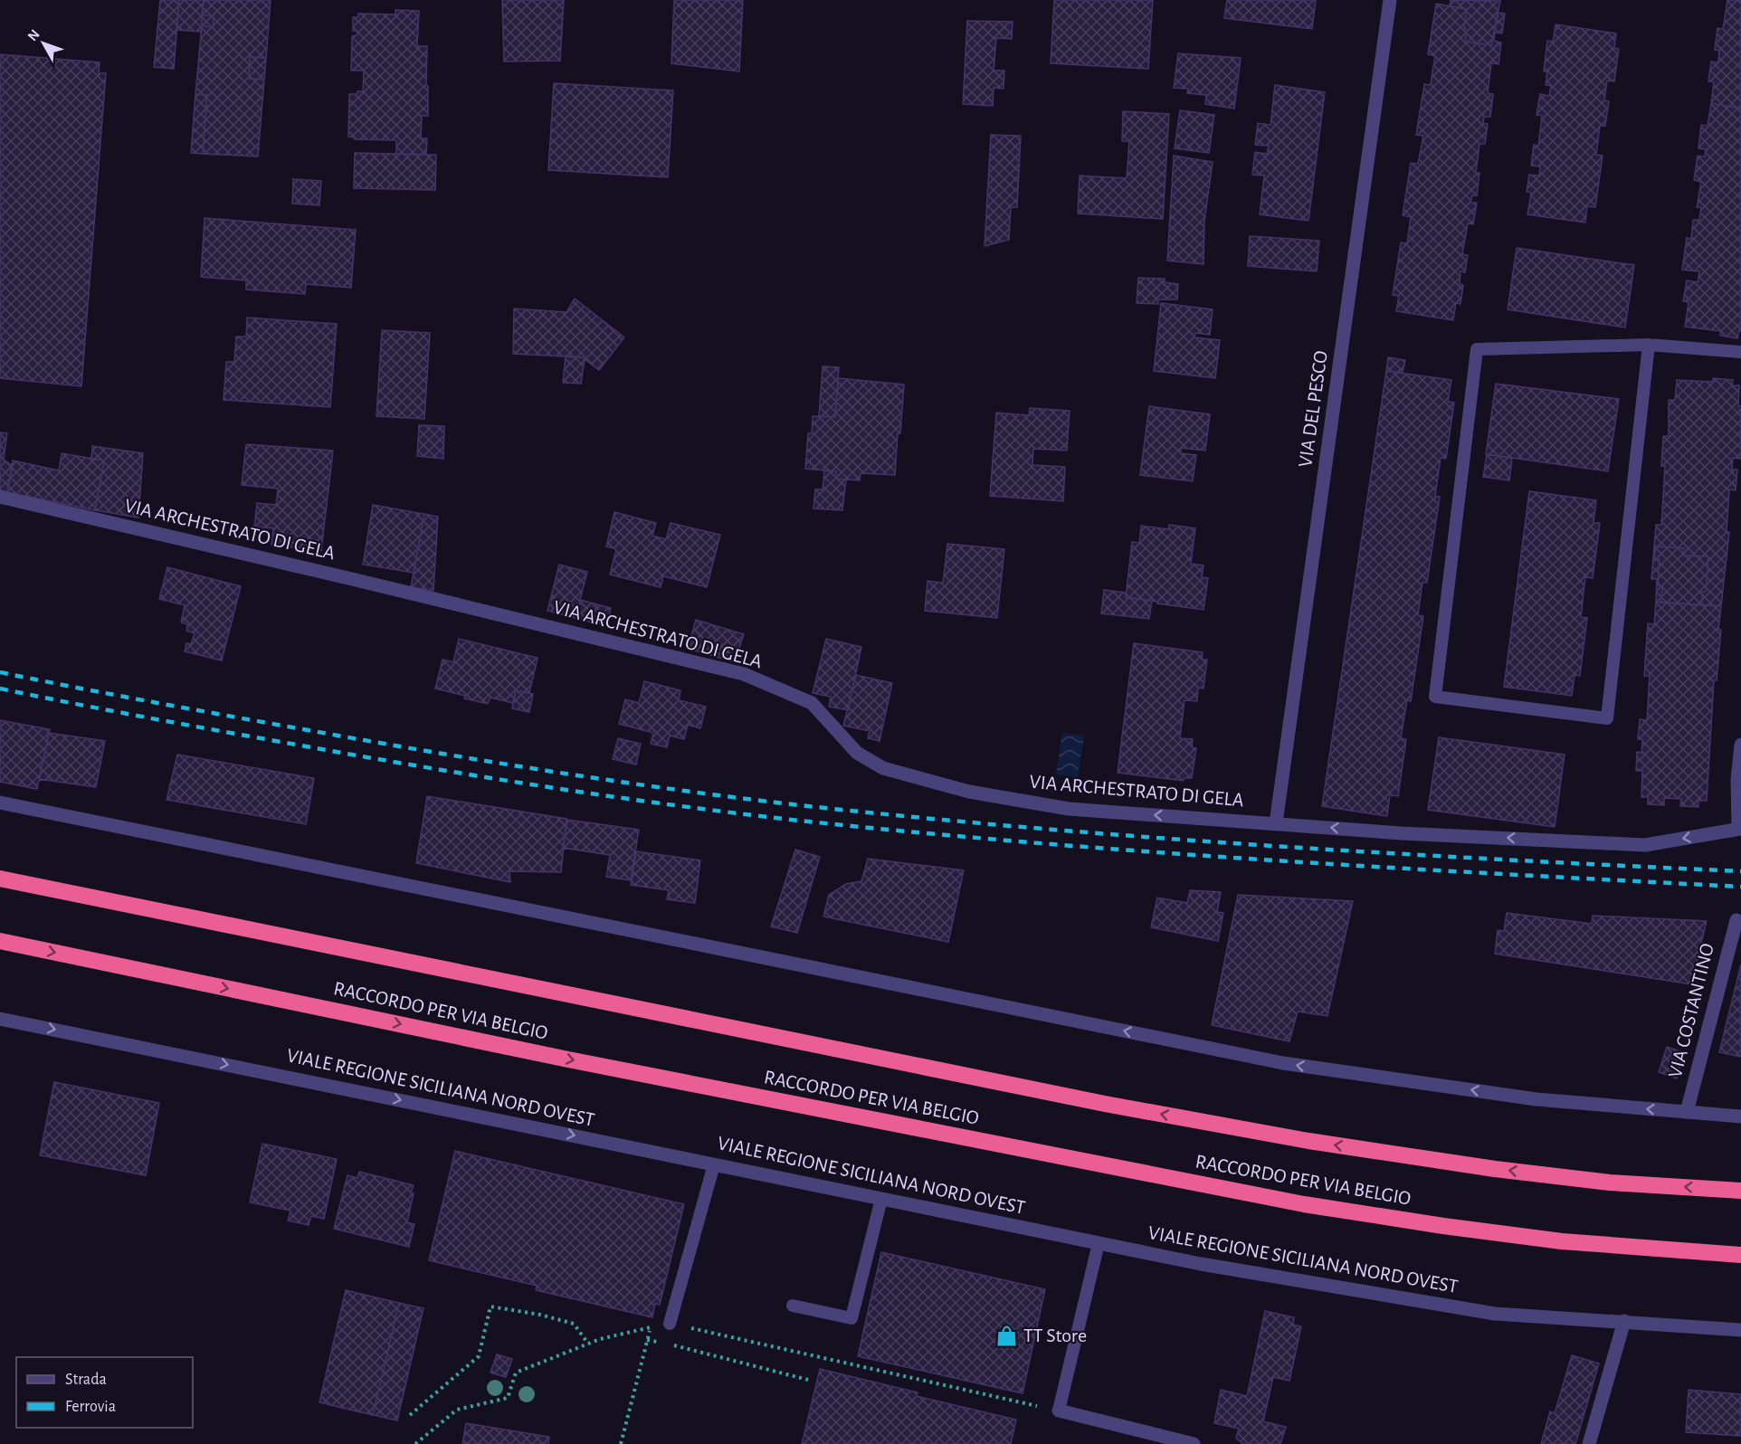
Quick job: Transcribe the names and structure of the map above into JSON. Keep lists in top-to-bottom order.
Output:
{
  "streets": {
    "highway": ["RACCORDO PER VIA BELGIO"],
    "street": [
      "VIA DEL PESCO",
      "VIA ARCHESTRATO DI GELA",
      "VIA COSTANTINO",
      "VIALE REGIONE SICILIANA NORD OVEST"
    ]
  },
  "crossings": [
    ["VIA DEL PESCO", "VIA ARCHESTRATO DI GELA"]
  ],
  "one_way": ["VIA ARCHESTRATO DI GELA", "VIALE REGIONE SICILIANA NORD OVEST"],
  "places": {
    "shop": ["TT Store"]
  },
  "legend": ["Strada", "Ferrovia"],
  "north": "top left"
}
